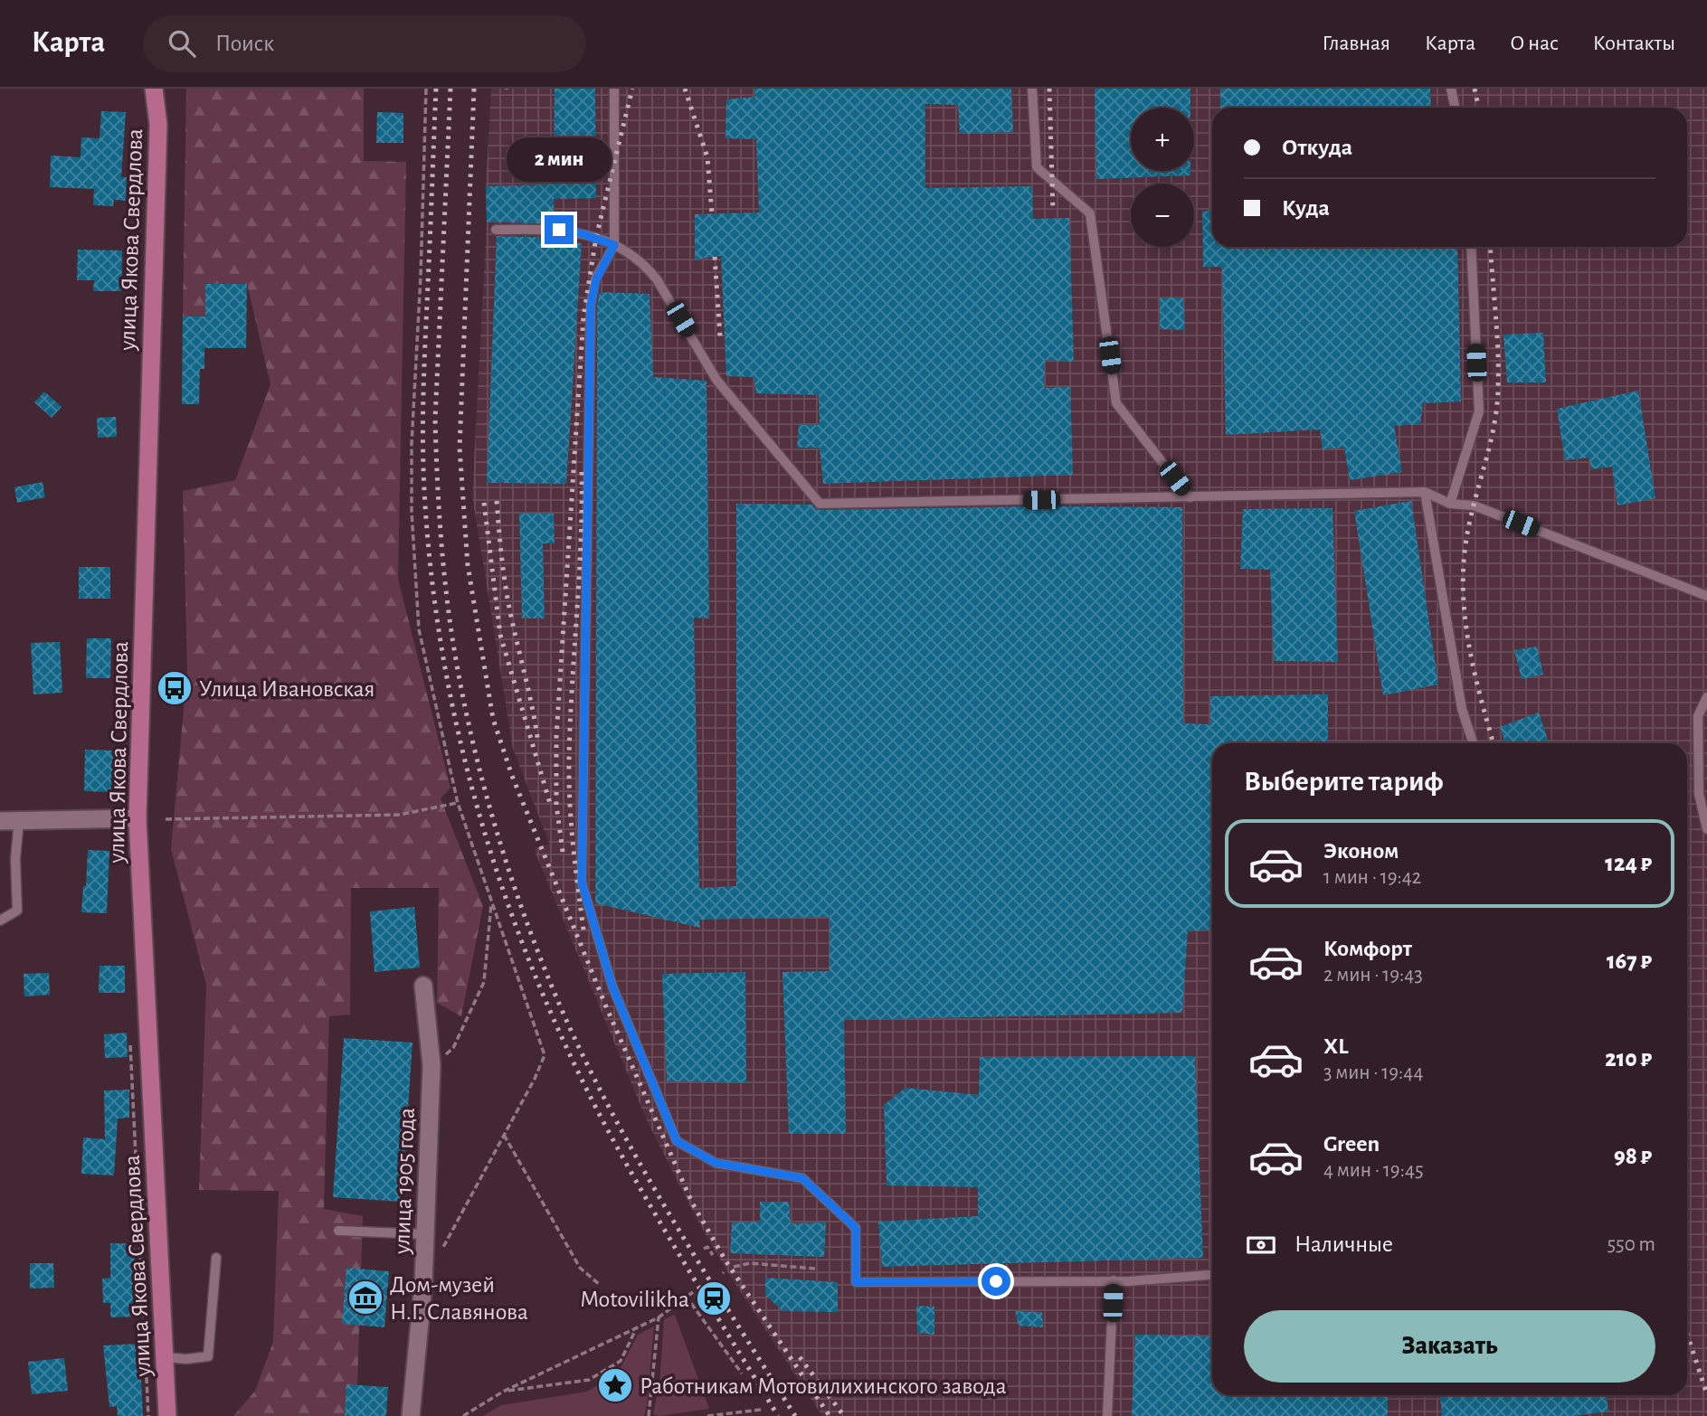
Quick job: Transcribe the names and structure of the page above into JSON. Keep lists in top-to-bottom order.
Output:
{
  "streets": {
    "main road": ["улица Якова Свердлова"],
    "street": ["улица 1905 года"]
  },
  "places": {
    "bus stop": ["Улица Ивановская"],
    "museum": ["Дом-музей Н.Г. Славянова"],
    "station": ["Motovilikha"],
    "place": ["Работникам Мотовилихинского завода"]
  },
  "page": {
    "header": "Карта",
    "search": "Поиск",
    "nav": [
      "Главная",
      "Карта",
      "О нас",
      "Контакты"
    ],
    "map_buttons": ["+", "−"],
    "banner": ["Откуда", "Куда"],
    "bubble": "2 мин",
    "heading": "Выберите тариф",
    "list": [
      {
        "name": "Эконом",
        "note": "1 мин · 19:42",
        "value": "124 ₽"
      },
      {
        "name": "Комфорт",
        "note": "2 мин · 19:43",
        "value": "167 ₽"
      },
      {
        "name": "XL",
        "note": "3 мин · 19:44",
        "value": "210 ₽"
      },
      {
        "name": "Green",
        "note": "4 мин · 19:45",
        "value": "98 ₽"
      }
    ],
    "pay": ["Наличные", "550 m"],
    "buttons": "Заказать"
  }
}
